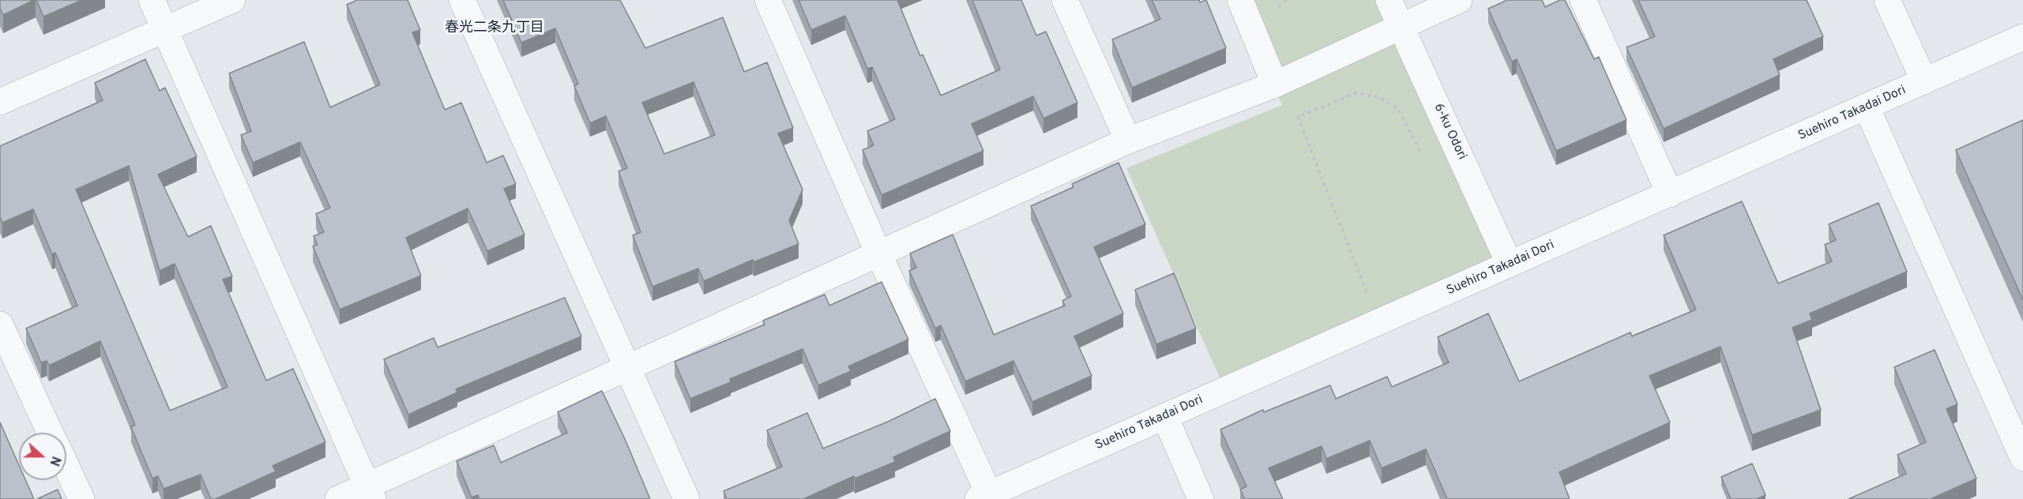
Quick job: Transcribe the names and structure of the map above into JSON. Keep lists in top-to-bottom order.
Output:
{
  "streets": {
    "street": ["Suehiro Takadai Dori", "6-ku Odori"]
  },
  "crossings": [
    ["Suehiro Takadai Dori", "6-ku Odori"]
  ],
  "districts": ["春光二条九丁目"],
  "north": "right"
}
